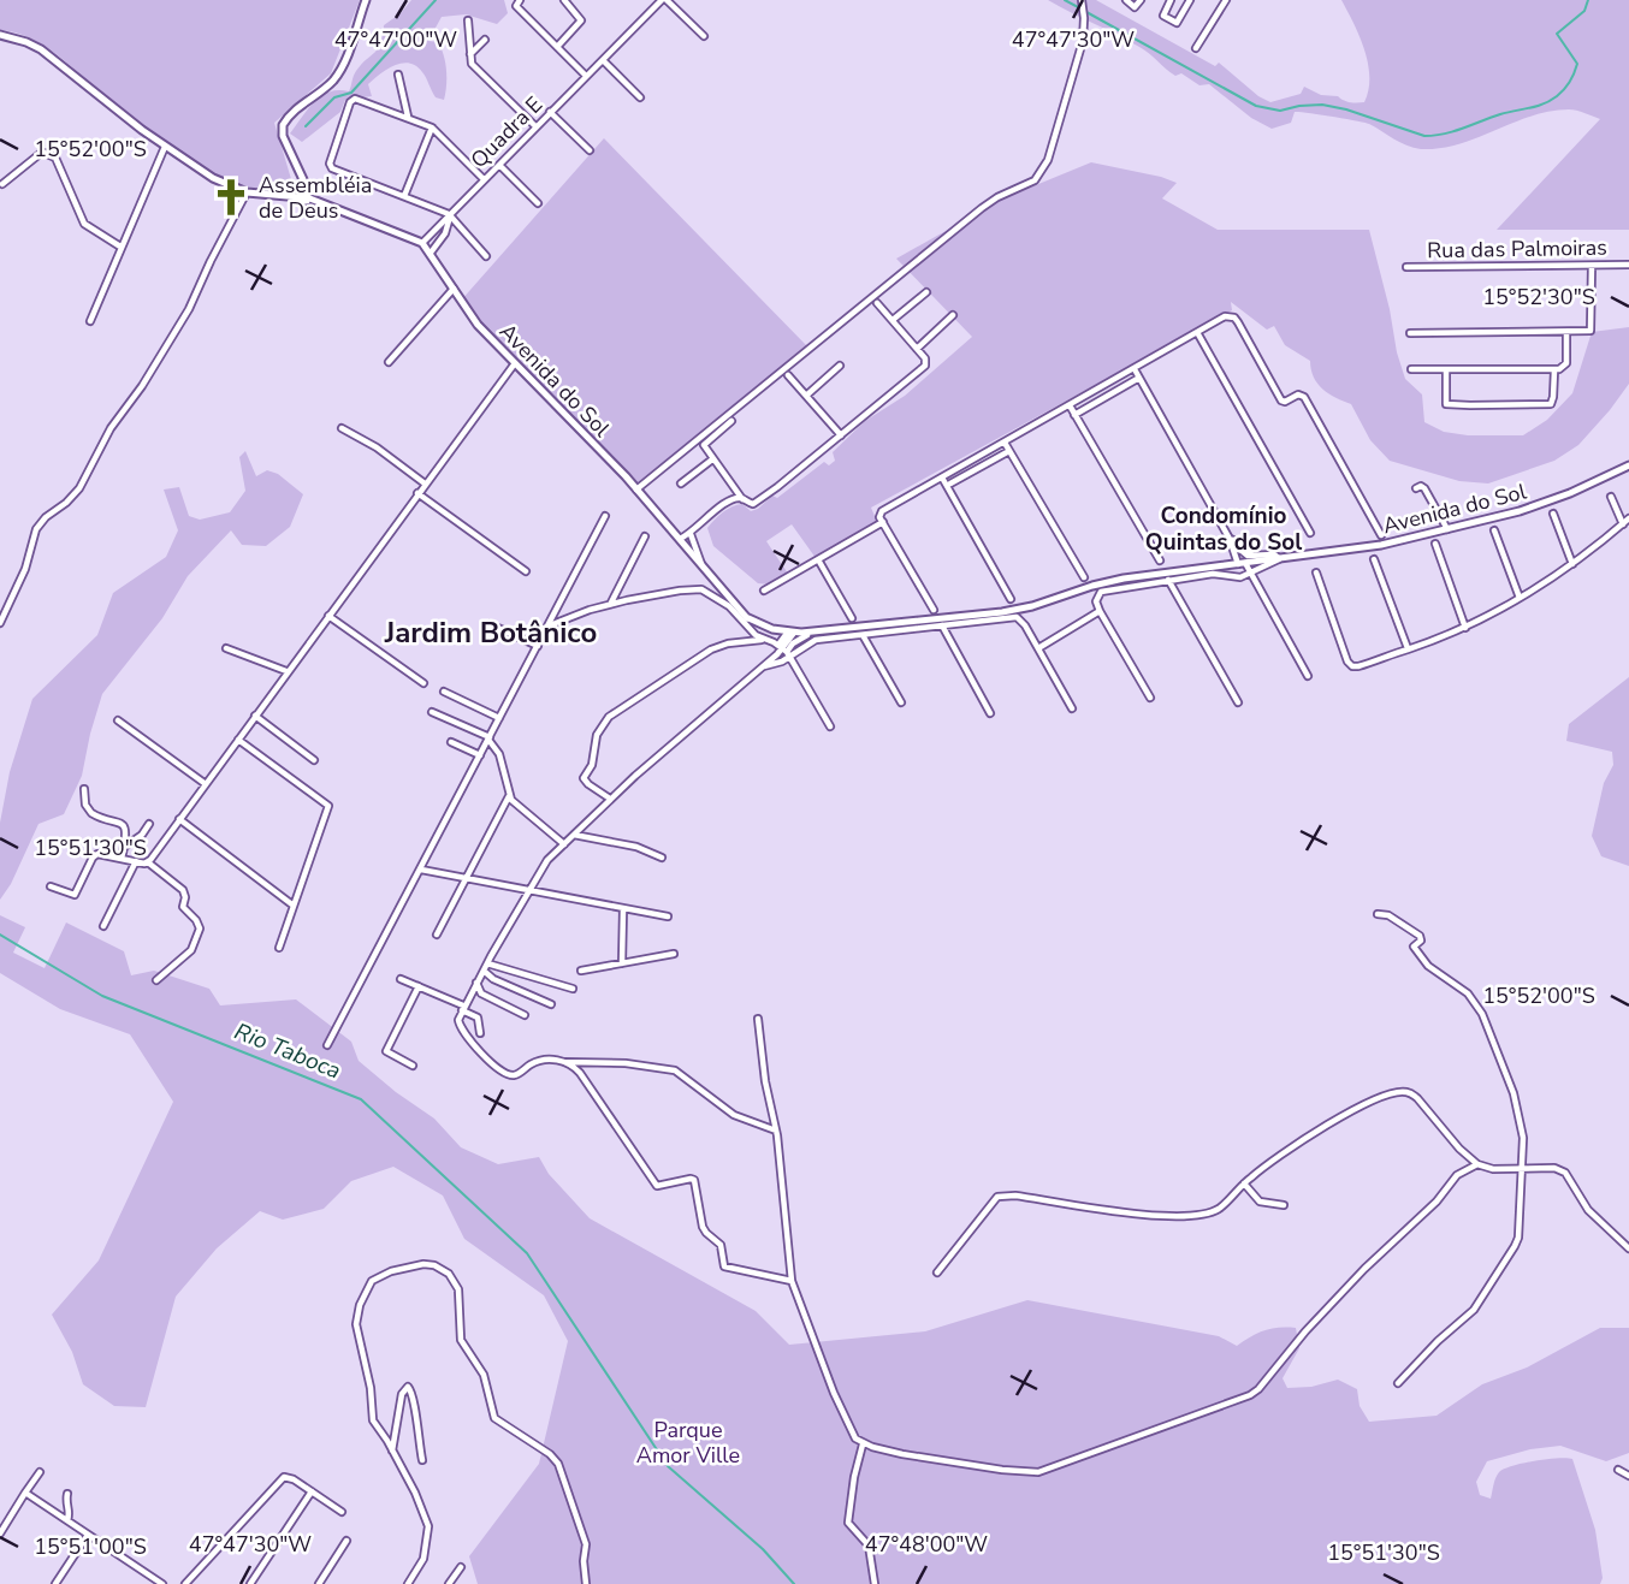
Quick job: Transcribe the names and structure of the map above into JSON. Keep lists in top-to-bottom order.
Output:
{
  "streets": {
    "street": ["Quadra E", "Rua das Palmoiras", "Avenida do Sol"]
  },
  "districts": ["Condomínio Quintas do Sol", "Jardim Botânico"],
  "water": ["Rio Taboca"],
  "parks": ["Parque Amor Ville"],
  "places": {
    "church": ["Assembléia de Deus"]
  },
  "coordinates": [
    "47°47'00\"W",
    "47°47'30\"W",
    "15°52'00\"S",
    "15°52'30\"S",
    "15°51'30\"S",
    "47°48'00\"W",
    "15°51'00\"S"
  ]
}
